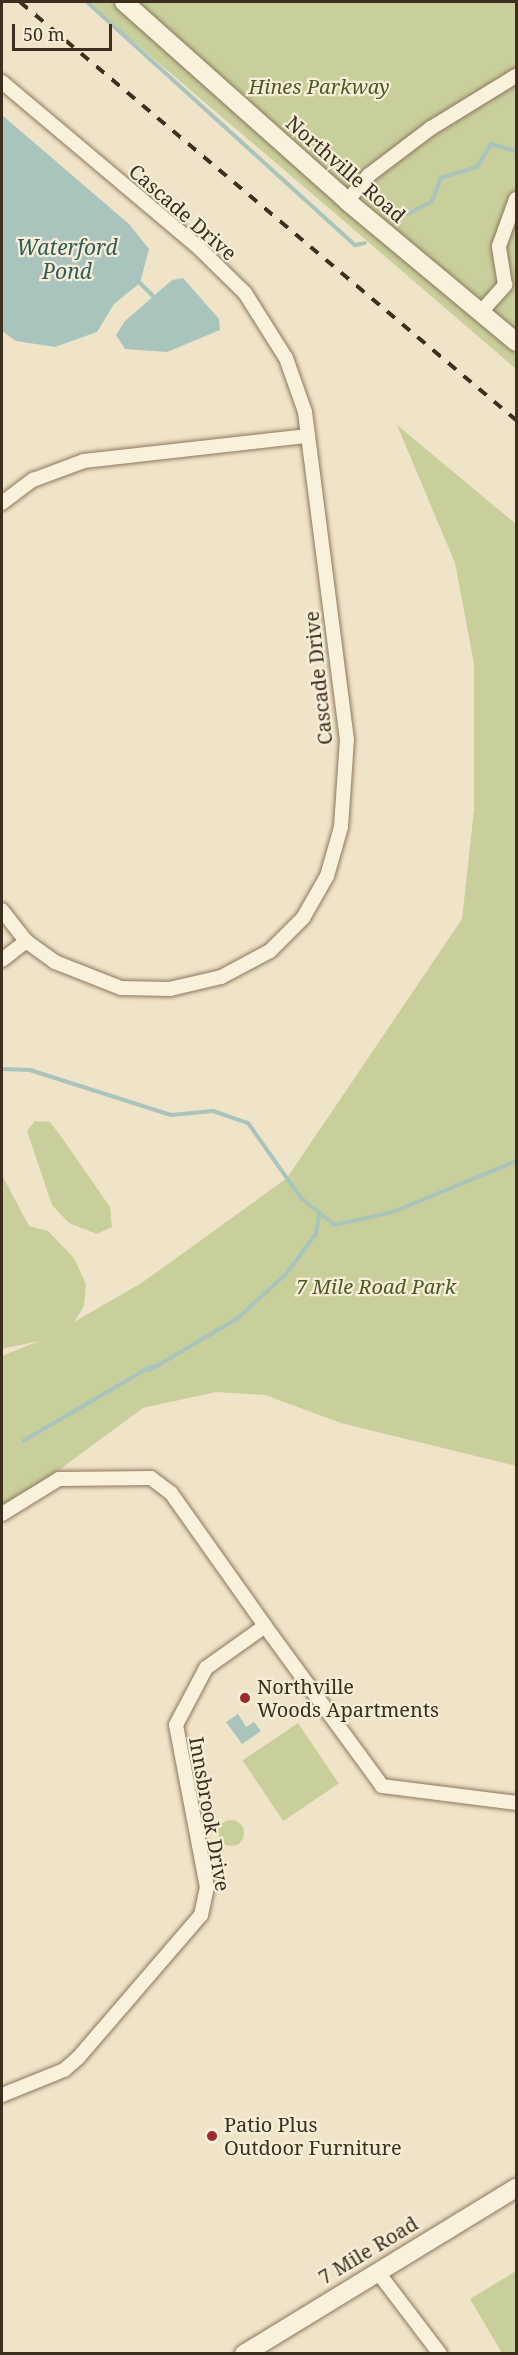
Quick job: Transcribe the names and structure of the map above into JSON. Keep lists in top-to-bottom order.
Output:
{
  "streets": {
    "street": [
      "Northville Road",
      "Cascade Drive",
      "Innsbrook Drive",
      "7 Mile Road"
    ]
  },
  "water": ["Waterford Pond"],
  "parks": ["Hines Parkway", "7 Mile Road Park"],
  "places": ["Northville Woods Apartments", "Patio Plus Outdoor Furniture"],
  "scale_bar": "50 m"
}
